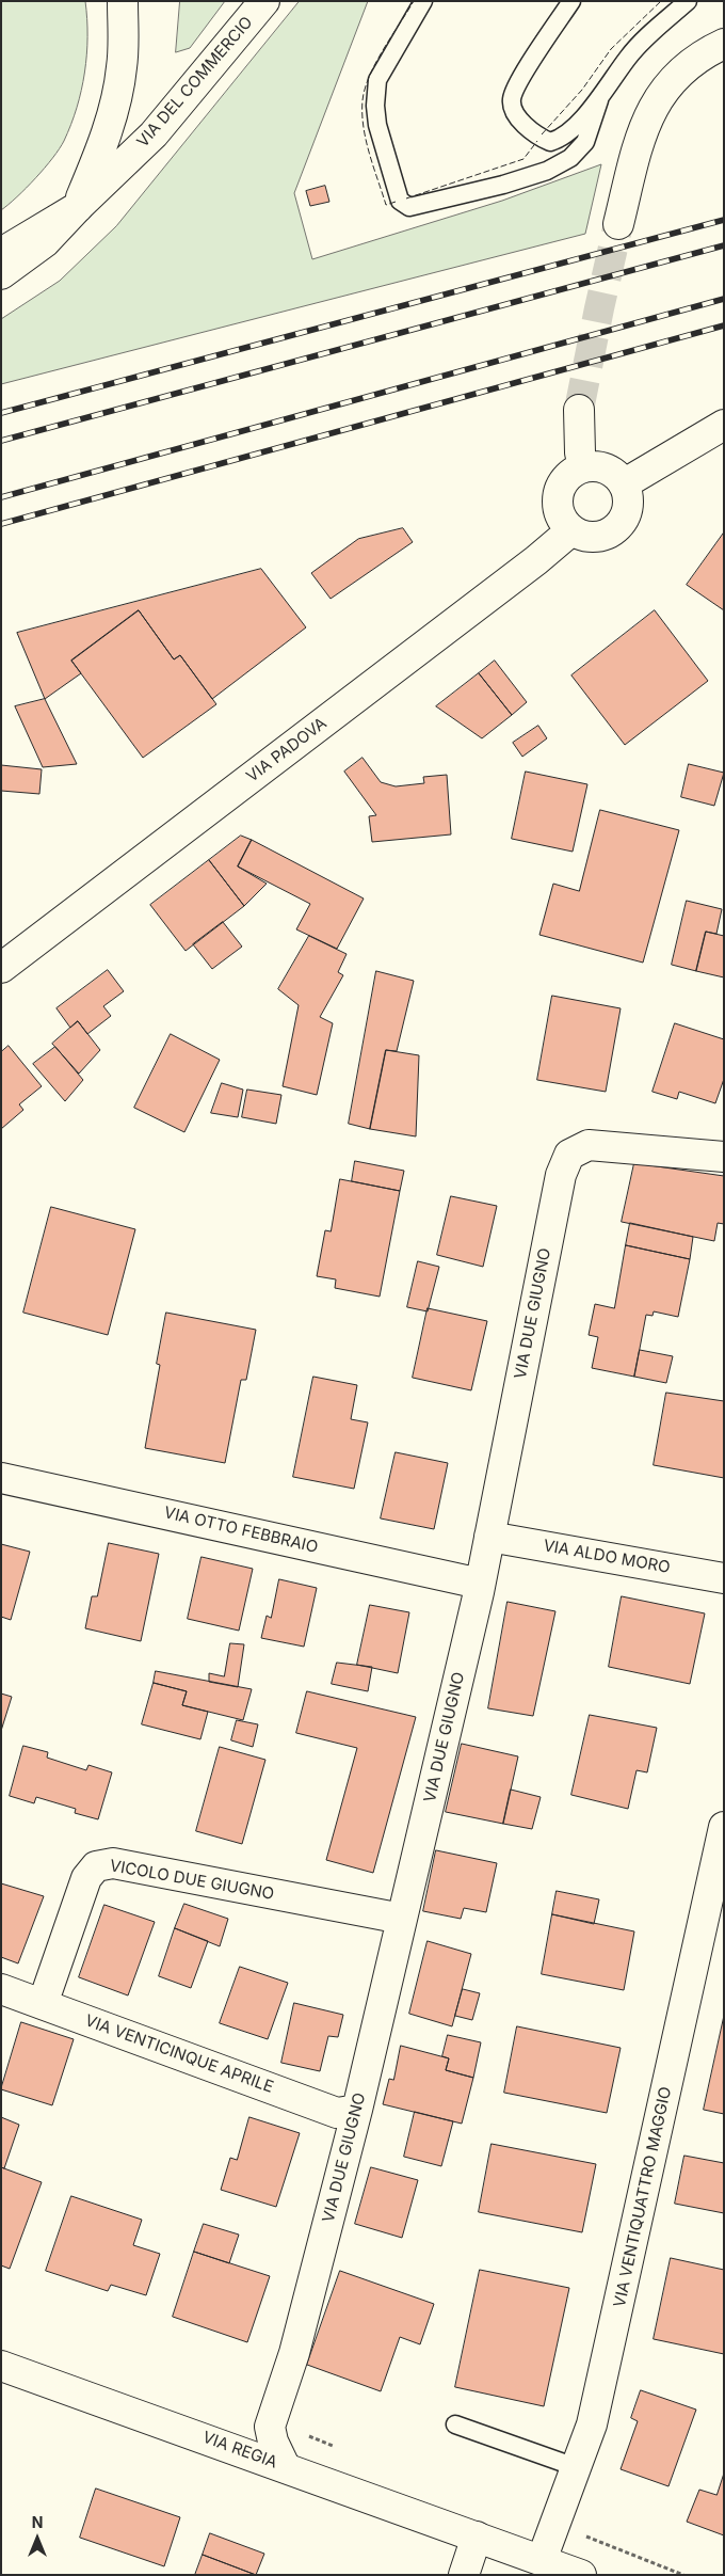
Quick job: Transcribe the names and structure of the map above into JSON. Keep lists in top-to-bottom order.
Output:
{
  "streets": {
    "main road": [
      "VIA DEL COMMERCIO",
      "VIA PADOVA",
      "VIA DUE GIUGNO",
      "VIA OTTO FEBBRAIO",
      "VIA ALDO MORO",
      "VICOLO DUE GIUGNO",
      "VIA VENTICINQUE APRILE",
      "VIA VENTIQUATTRO MAGGIO",
      "VIA REGIA"
    ]
  },
  "crossings": [
    ["VIA DUE GIUGNO", "VIA OTTO FEBBRAIO"],
    ["VIA DUE GIUGNO", "VIA ALDO MORO"],
    ["VIA DUE GIUGNO", "VICOLO DUE GIUGNO"],
    ["VIA DUE GIUGNO", "VIA VENTICINQUE APRILE"],
    ["VIA DUE GIUGNO", "VIA REGIA"],
    ["VICOLO DUE GIUGNO", "VIA VENTICINQUE APRILE"],
    ["VIA VENTIQUATTRO MAGGIO", "VIA REGIA"]
  ],
  "north": "top"
}
